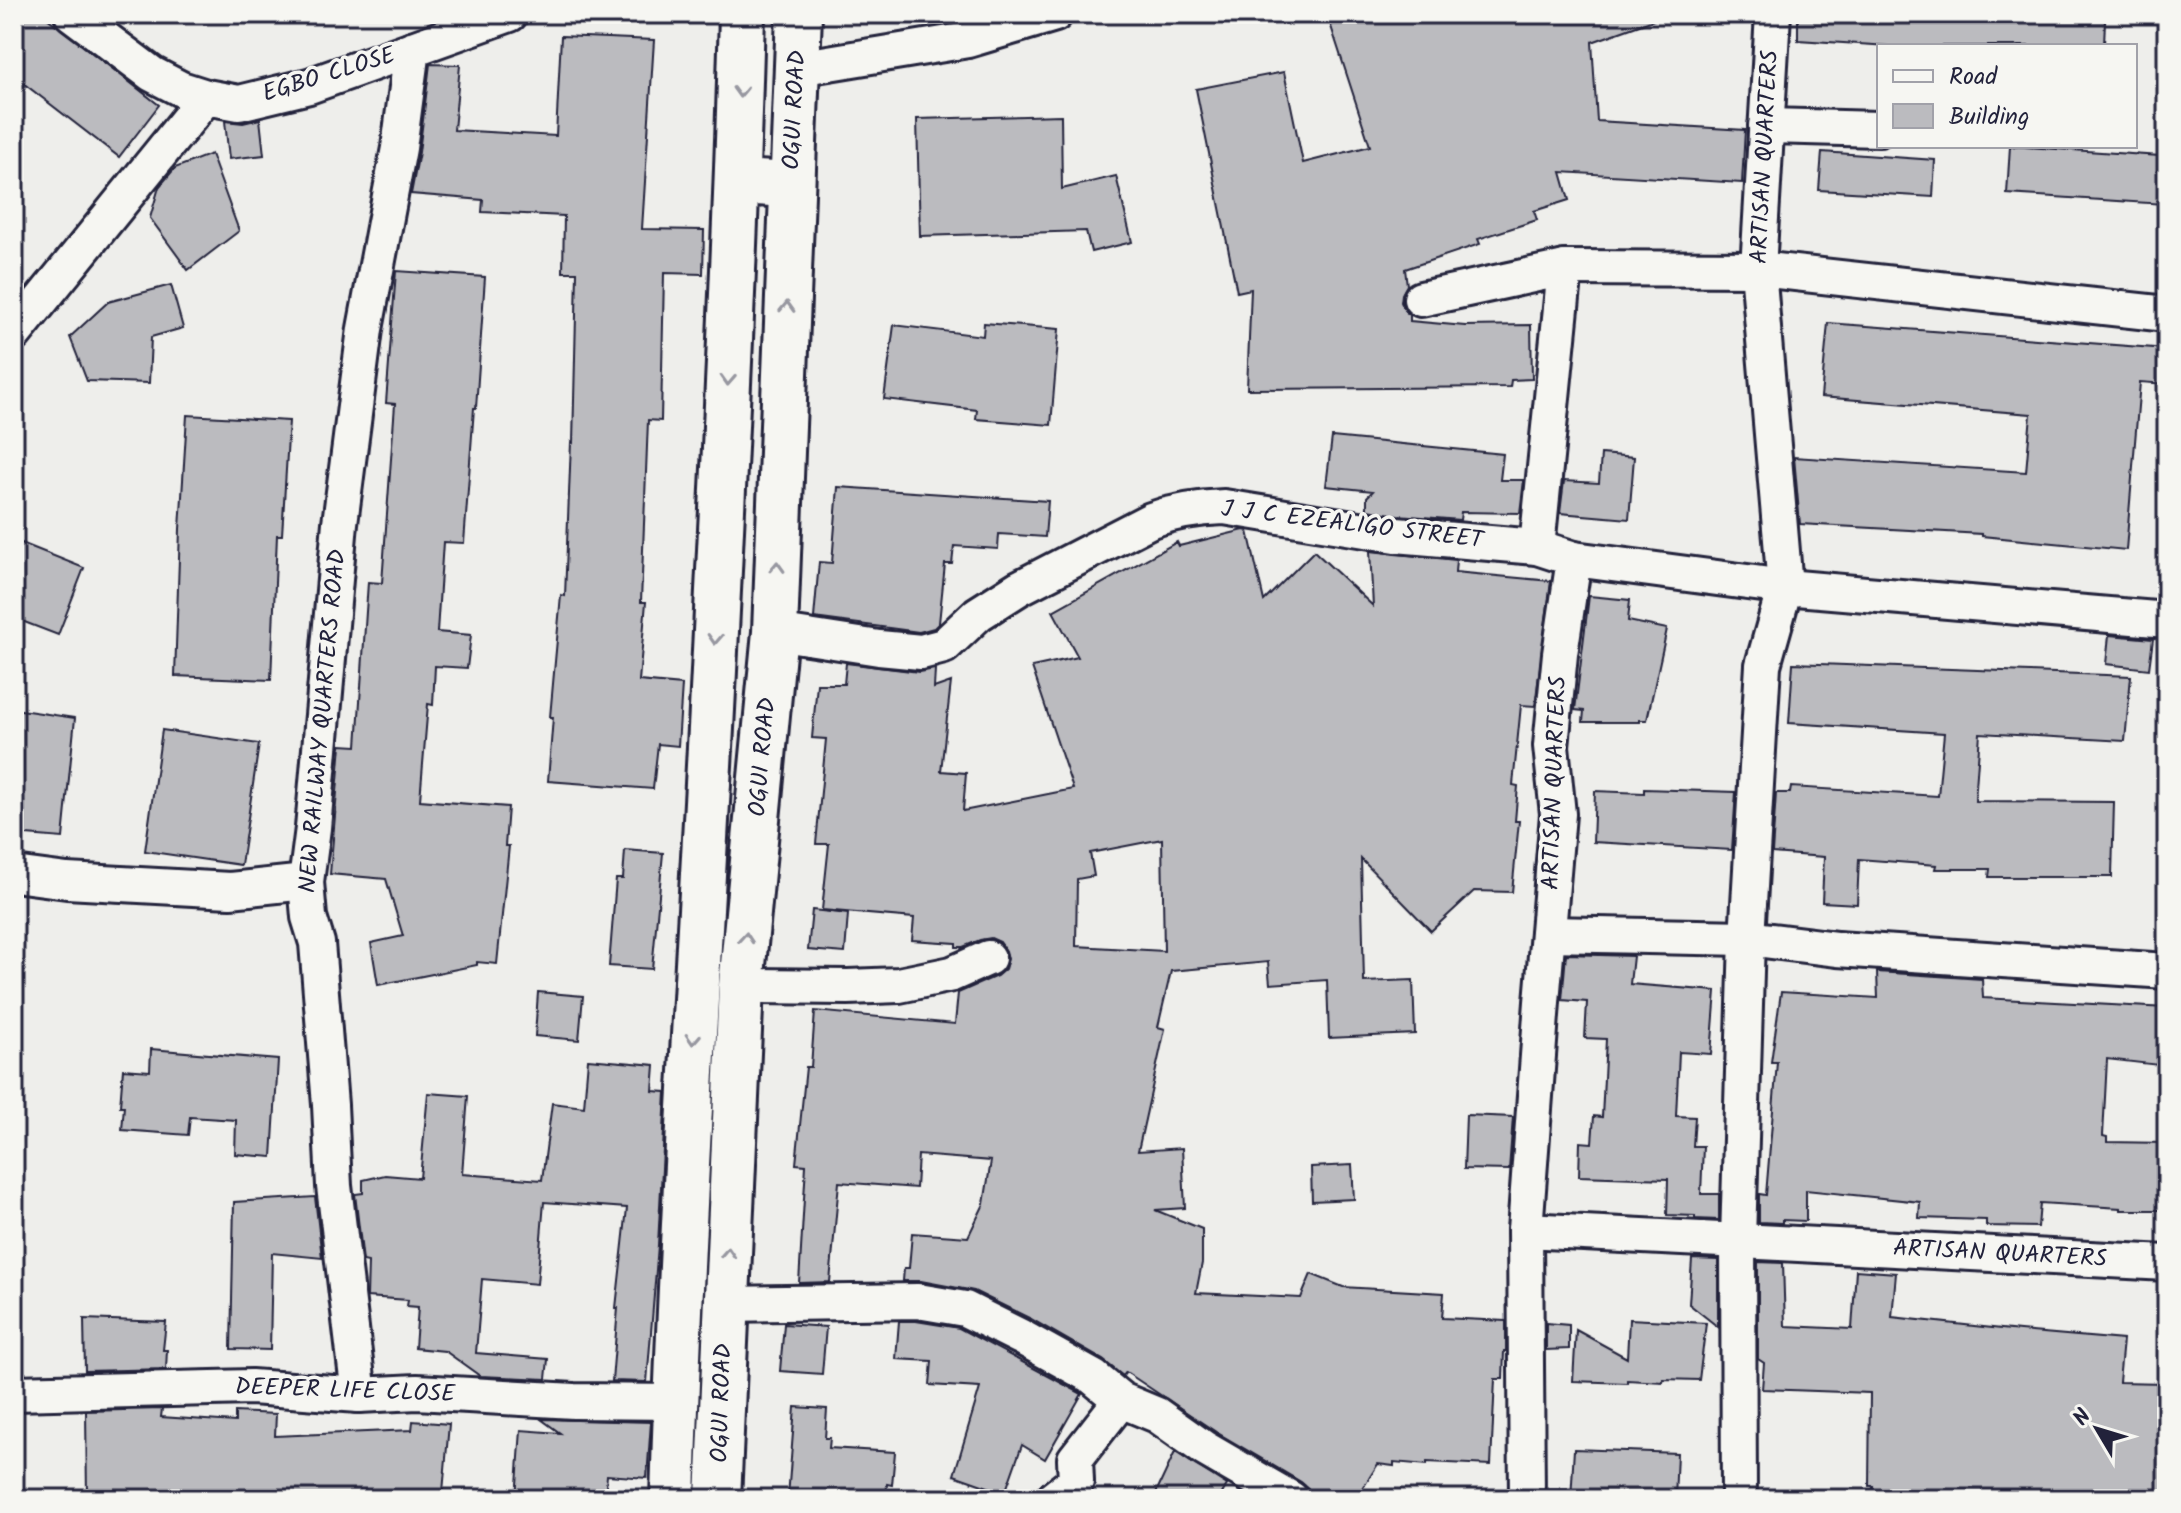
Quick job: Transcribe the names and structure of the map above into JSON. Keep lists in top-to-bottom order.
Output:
{
  "streets": {
    "main road": ["OGUI ROAD"],
    "street": [
      "EGBO CLOSE",
      "ARTISAN QUARTERS",
      "J J C EZEALIGO STREET",
      "NEW RAILWAY QUARTERS ROAD",
      "DEEPER LIFE CLOSE"
    ]
  },
  "crossings": [
    ["EGBO CLOSE", "NEW RAILWAY QUARTERS ROAD"],
    ["OGUI ROAD", "J J C EZEALIGO STREET"],
    ["OGUI ROAD", "DEEPER LIFE CLOSE"],
    ["ARTISAN QUARTERS", "J J C EZEALIGO STREET"],
    ["NEW RAILWAY QUARTERS ROAD", "DEEPER LIFE CLOSE"]
  ],
  "legend": ["Road", "Building"],
  "north": "top left"
}
